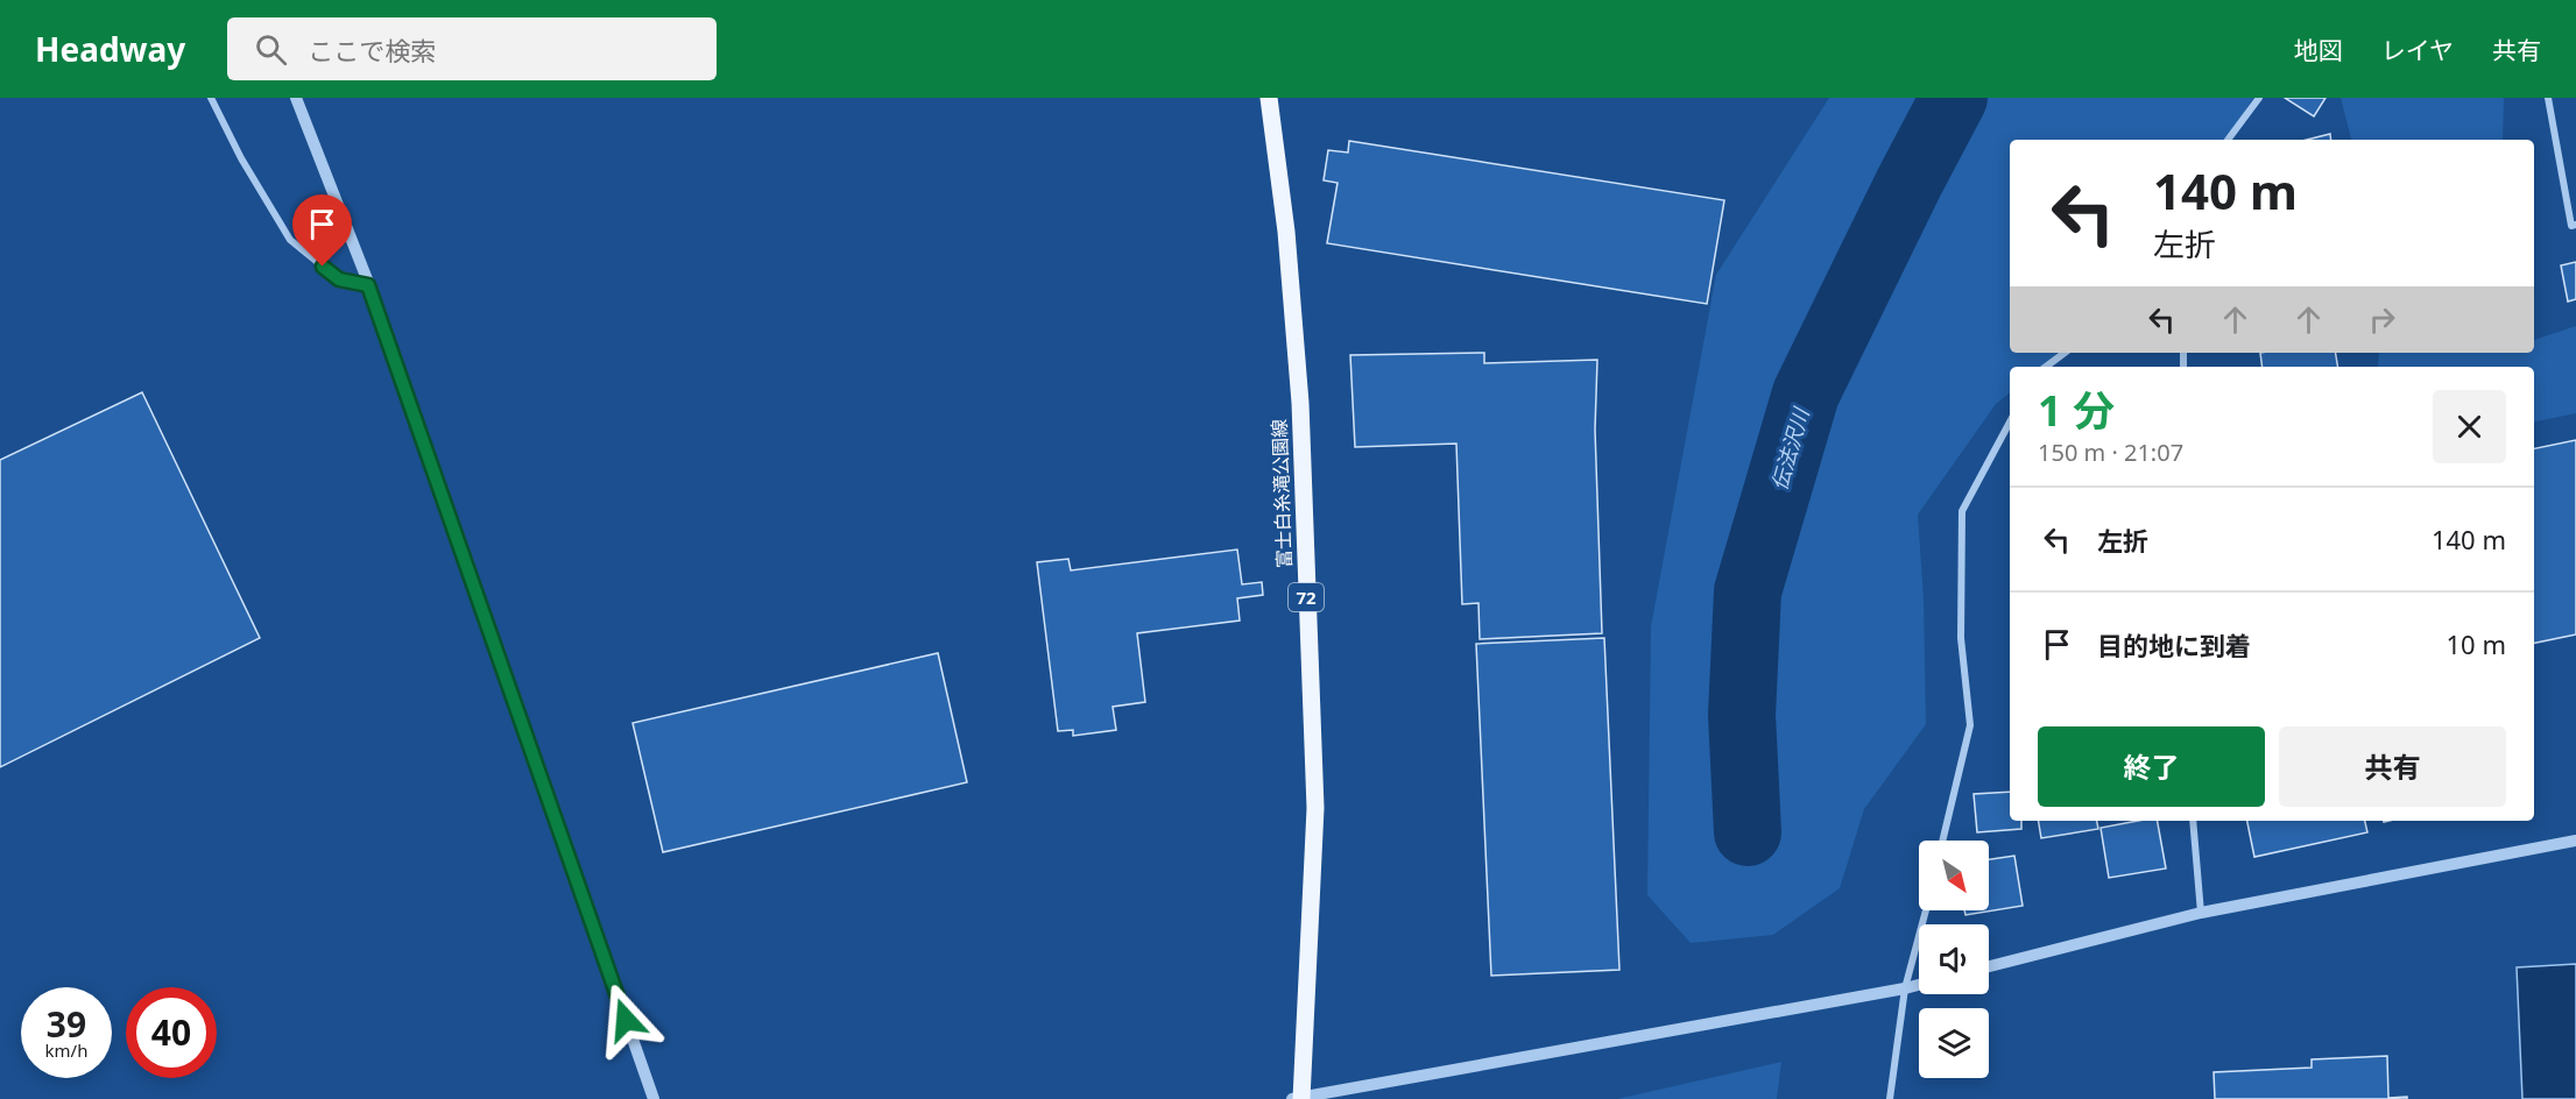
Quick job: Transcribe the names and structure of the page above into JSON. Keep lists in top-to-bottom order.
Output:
{
  "streets": {
    "main road": ["富士白糸滝公園線", "72"]
  },
  "water": ["伝法沢川"],
  "north": "bottom right",
  "page": {
    "header": "Headway",
    "search": "ここで検索",
    "nav": ["地図", "レイヤ", "共有"],
    "turn": ["140 m", "左折"],
    "heading": ["1 分", "150 m · 21:07"],
    "list": [
      {
        "name": "左折",
        "value": "140 m"
      },
      {
        "name": "目的地に到着",
        "value": "10 m"
      }
    ],
    "buttons": ["終了", "共有"],
    "speed": "39 km/h",
    "limit": "40"
  }
}
